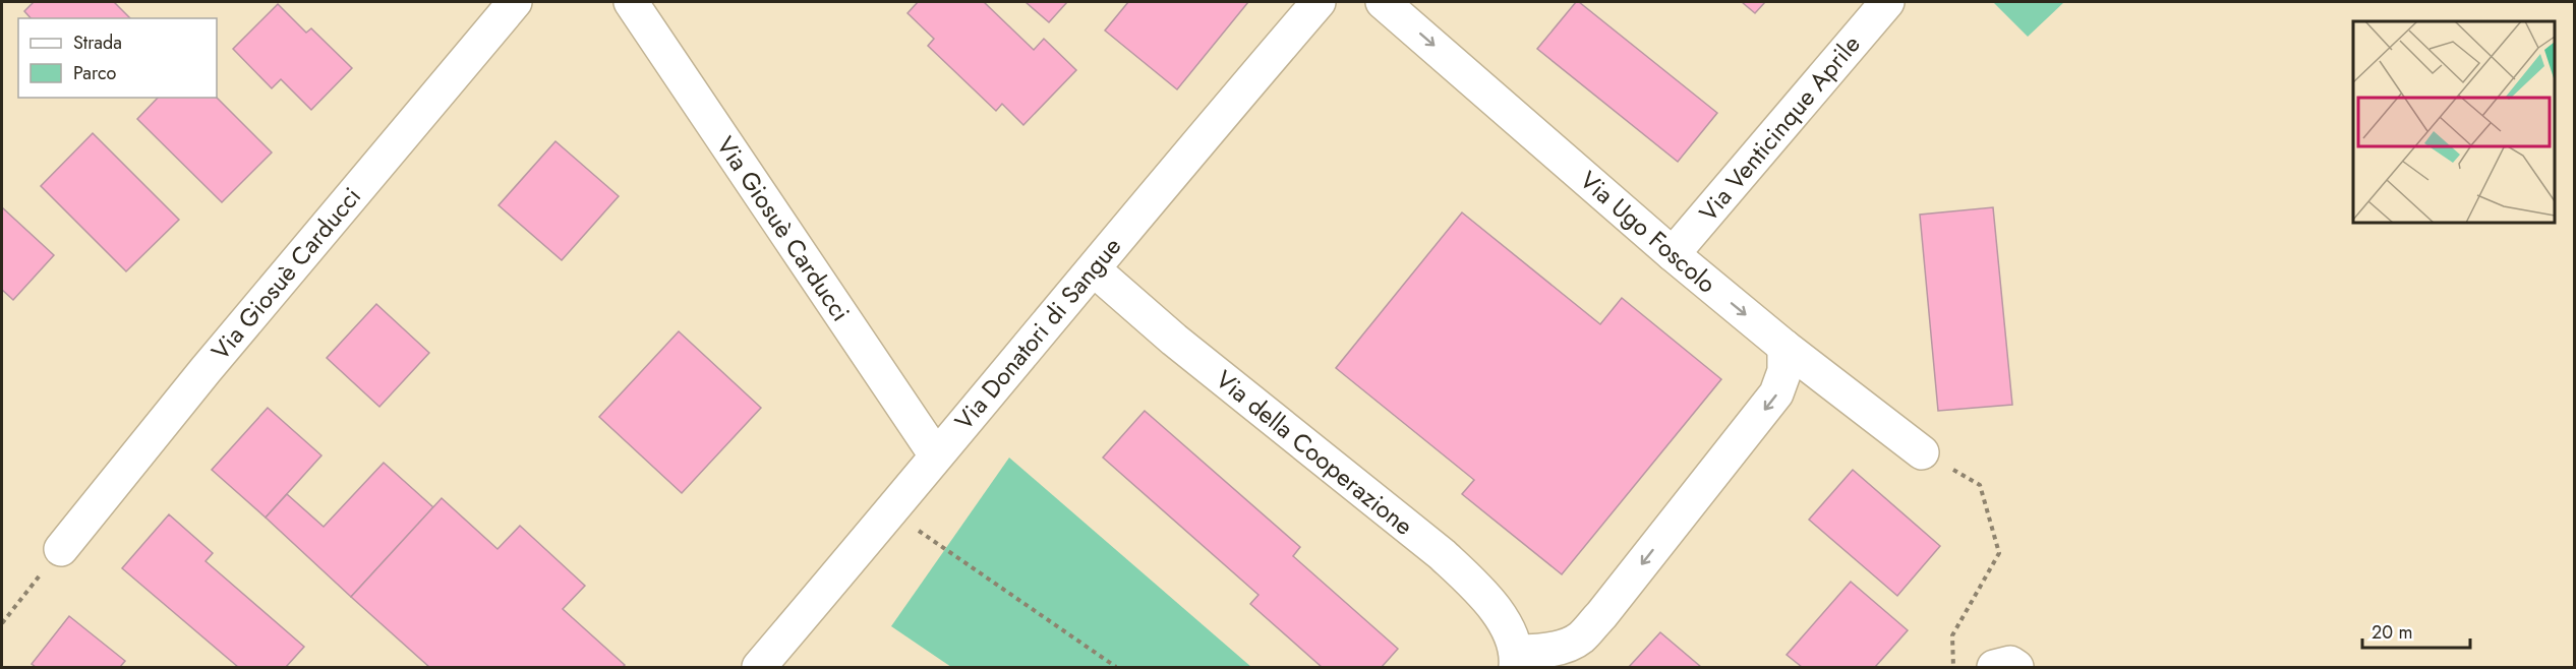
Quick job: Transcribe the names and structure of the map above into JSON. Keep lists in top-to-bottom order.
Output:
{
  "streets": {
    "street": [
      "Via Venticinque Aprile",
      "Via Giosuè Carducci",
      "Via Ugo Foscolo",
      "Via Donatori di Sangue",
      "Via della Cooperazione"
    ]
  },
  "crossings": [
    ["Via Venticinque Aprile", "Via Ugo Foscolo"],
    ["Via Giosuè Carducci", "Via Donatori di Sangue"],
    ["Via Ugo Foscolo", "Via della Cooperazione"],
    ["Via Donatori di Sangue", "Via della Cooperazione"]
  ],
  "one_way": ["Via Ugo Foscolo", "Via della Cooperazione"],
  "legend": ["Strada", "Parco"],
  "scale_bar": "20 m"
}
